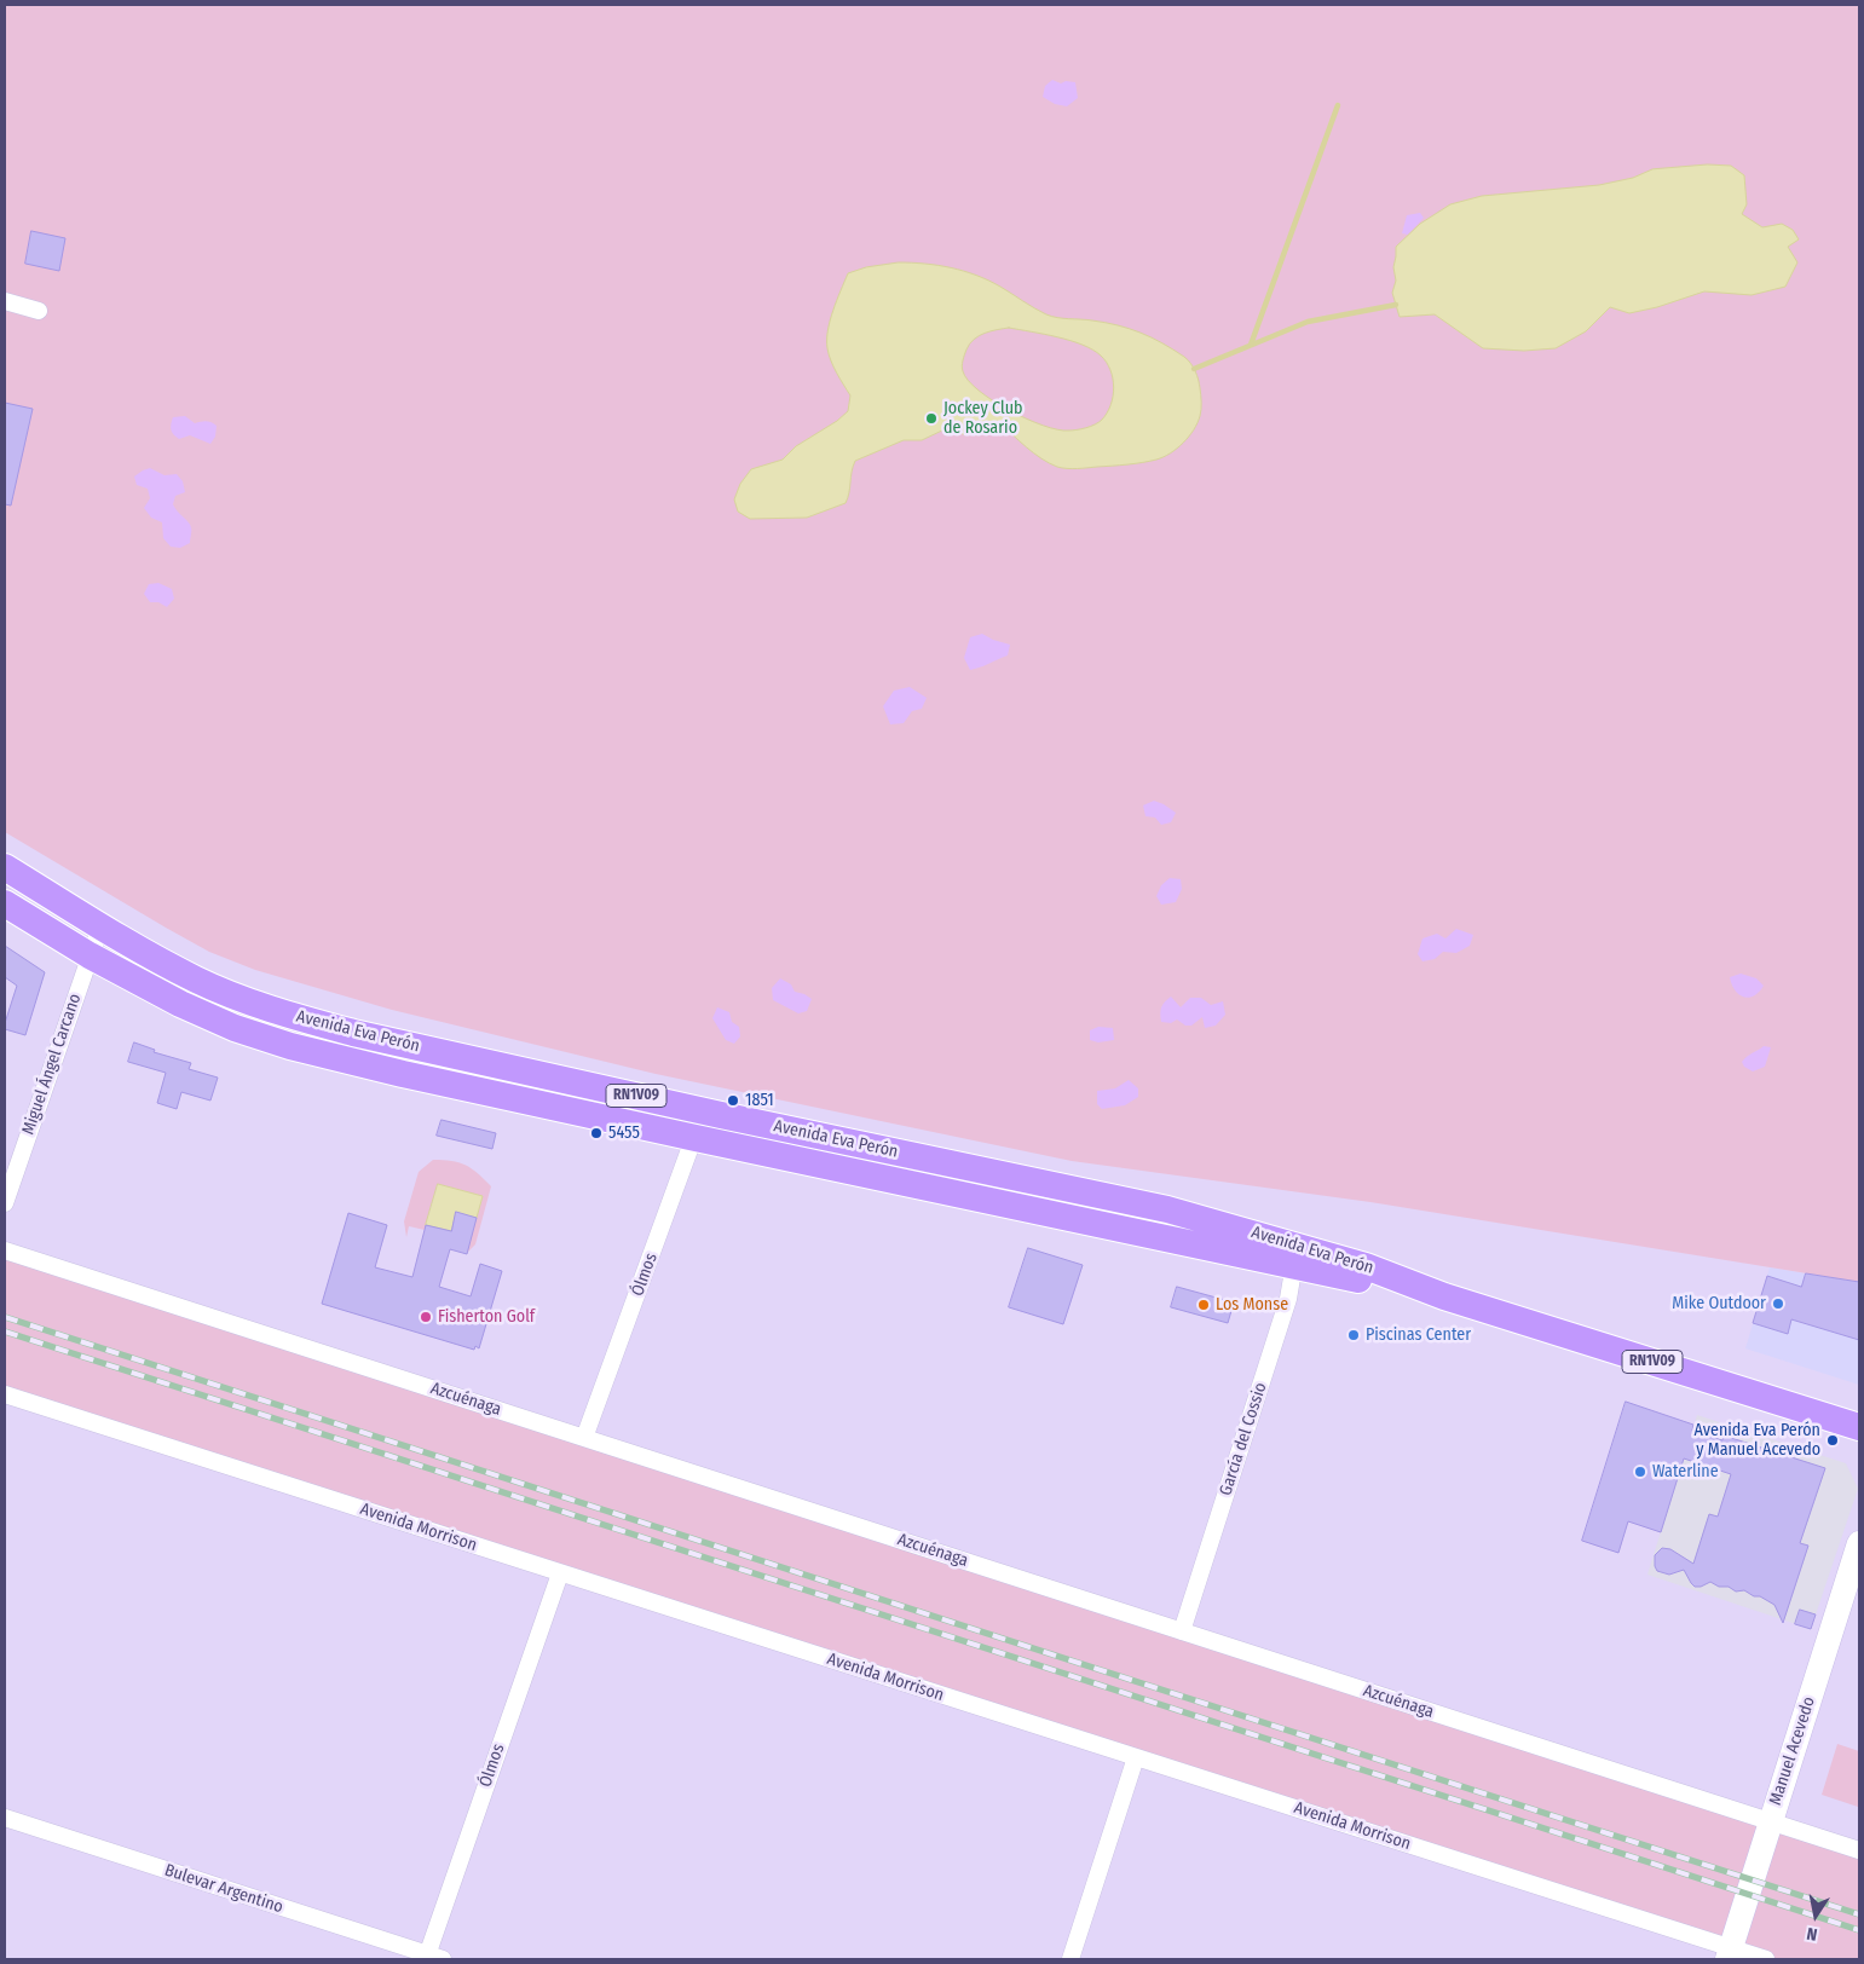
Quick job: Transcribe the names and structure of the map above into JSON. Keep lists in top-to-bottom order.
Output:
{
  "streets": {
    "main road": ["Avenida Eva Perón", "RN1V09"],
    "street": [
      "Miguel Ángel Carcano",
      "Ólmos",
      "Azcuénaga",
      "García del Cossio",
      "Avenida Morrison",
      "Manuel Acevedo",
      "Bulevar Argentino"
    ]
  },
  "crossings": [
    ["Avenida Eva Perón", "Miguel Ángel Carcano"],
    ["Avenida Eva Perón", "Ólmos"],
    ["Avenida Eva Perón", "García del Cossio"],
    ["Ólmos", "Azcuénaga"],
    ["Ólmos", "Avenida Morrison"],
    ["Ólmos", "Bulevar Argentino"],
    ["Azcuénaga", "García del Cossio"],
    ["Azcuénaga", "Manuel Acevedo"],
    ["Avenida Morrison", "Manuel Acevedo"]
  ],
  "places": [
    "Jockey Club de Rosario",
    "1851",
    "5455",
    "Mike Outdoor",
    "Los Monse",
    "Fisherton Golf",
    "Piscinas Center",
    "Avenida Eva Perón y Manuel Acevedo",
    "Waterline"
  ],
  "north": "bottom"
}
